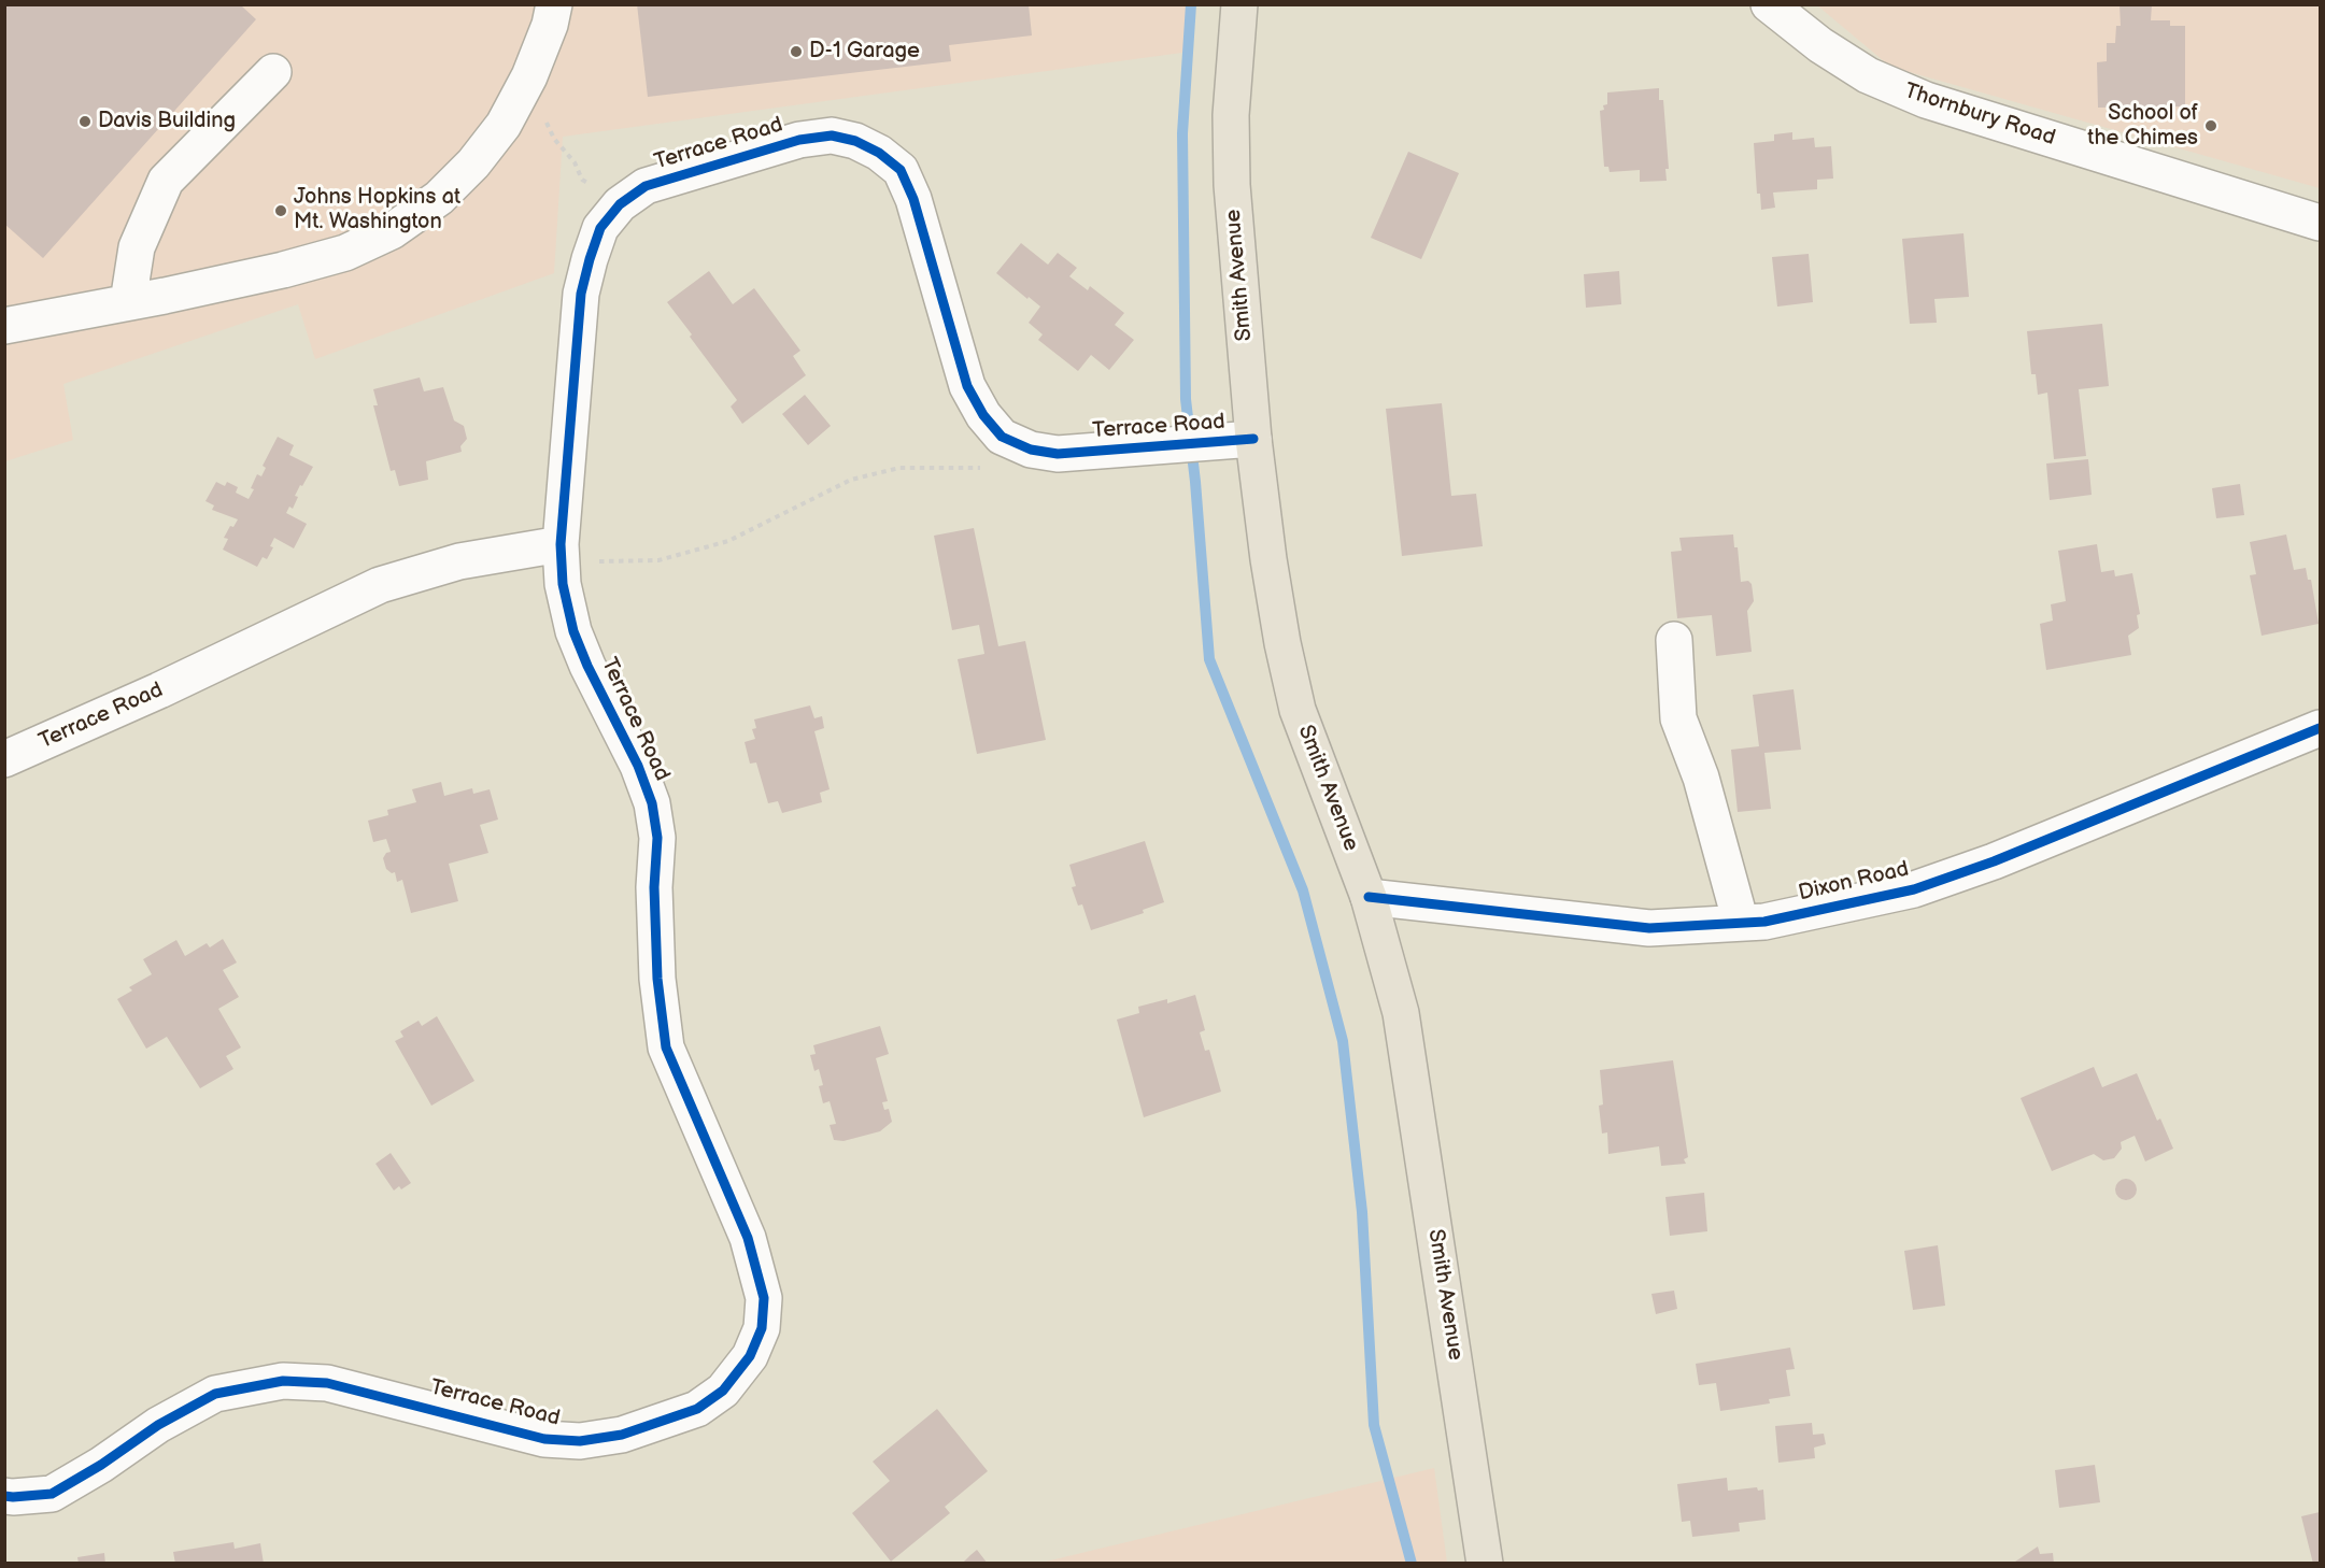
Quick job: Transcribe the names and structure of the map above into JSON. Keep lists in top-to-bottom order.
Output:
{
  "streets": {
    "main road": ["Smith Avenue"],
    "street": ["Thornbury Road", "Terrace Road", "Dixon Road"]
  },
  "crossings": [
    ["Terrace Road", "Smith Avenue"],
    ["Smith Avenue", "Dixon Road"]
  ],
  "places": [
    "D-1 Garage",
    "Davis Building",
    "School of the Chimes",
    "Johns Hopkins at Mt. Washington"
  ]
}
